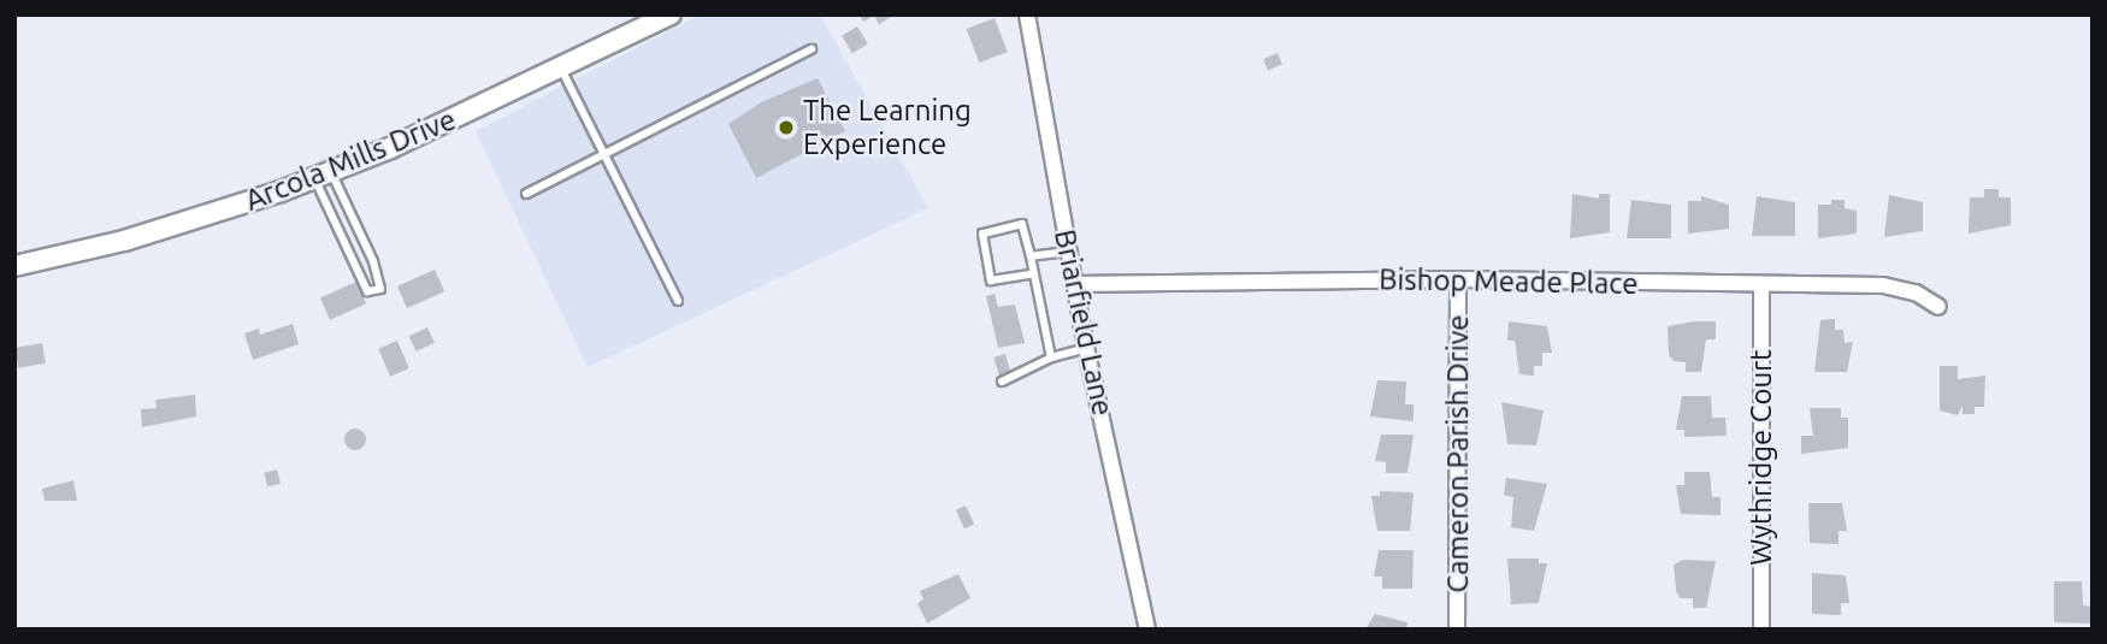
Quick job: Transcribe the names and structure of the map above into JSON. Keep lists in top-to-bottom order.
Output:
{
  "streets": {
    "street": [
      "Arcola Mills Drive",
      "Bishop Meade Place",
      "Briarfield Lane",
      "Cameron Parish Drive",
      "Wythridge Court"
    ]
  },
  "crossings": [
    ["Bishop Meade Place", "Briarfield Lane"],
    ["Bishop Meade Place", "Cameron Parish Drive"],
    ["Bishop Meade Place", "Wythridge Court"]
  ],
  "places": ["The Learning Experience"]
}
